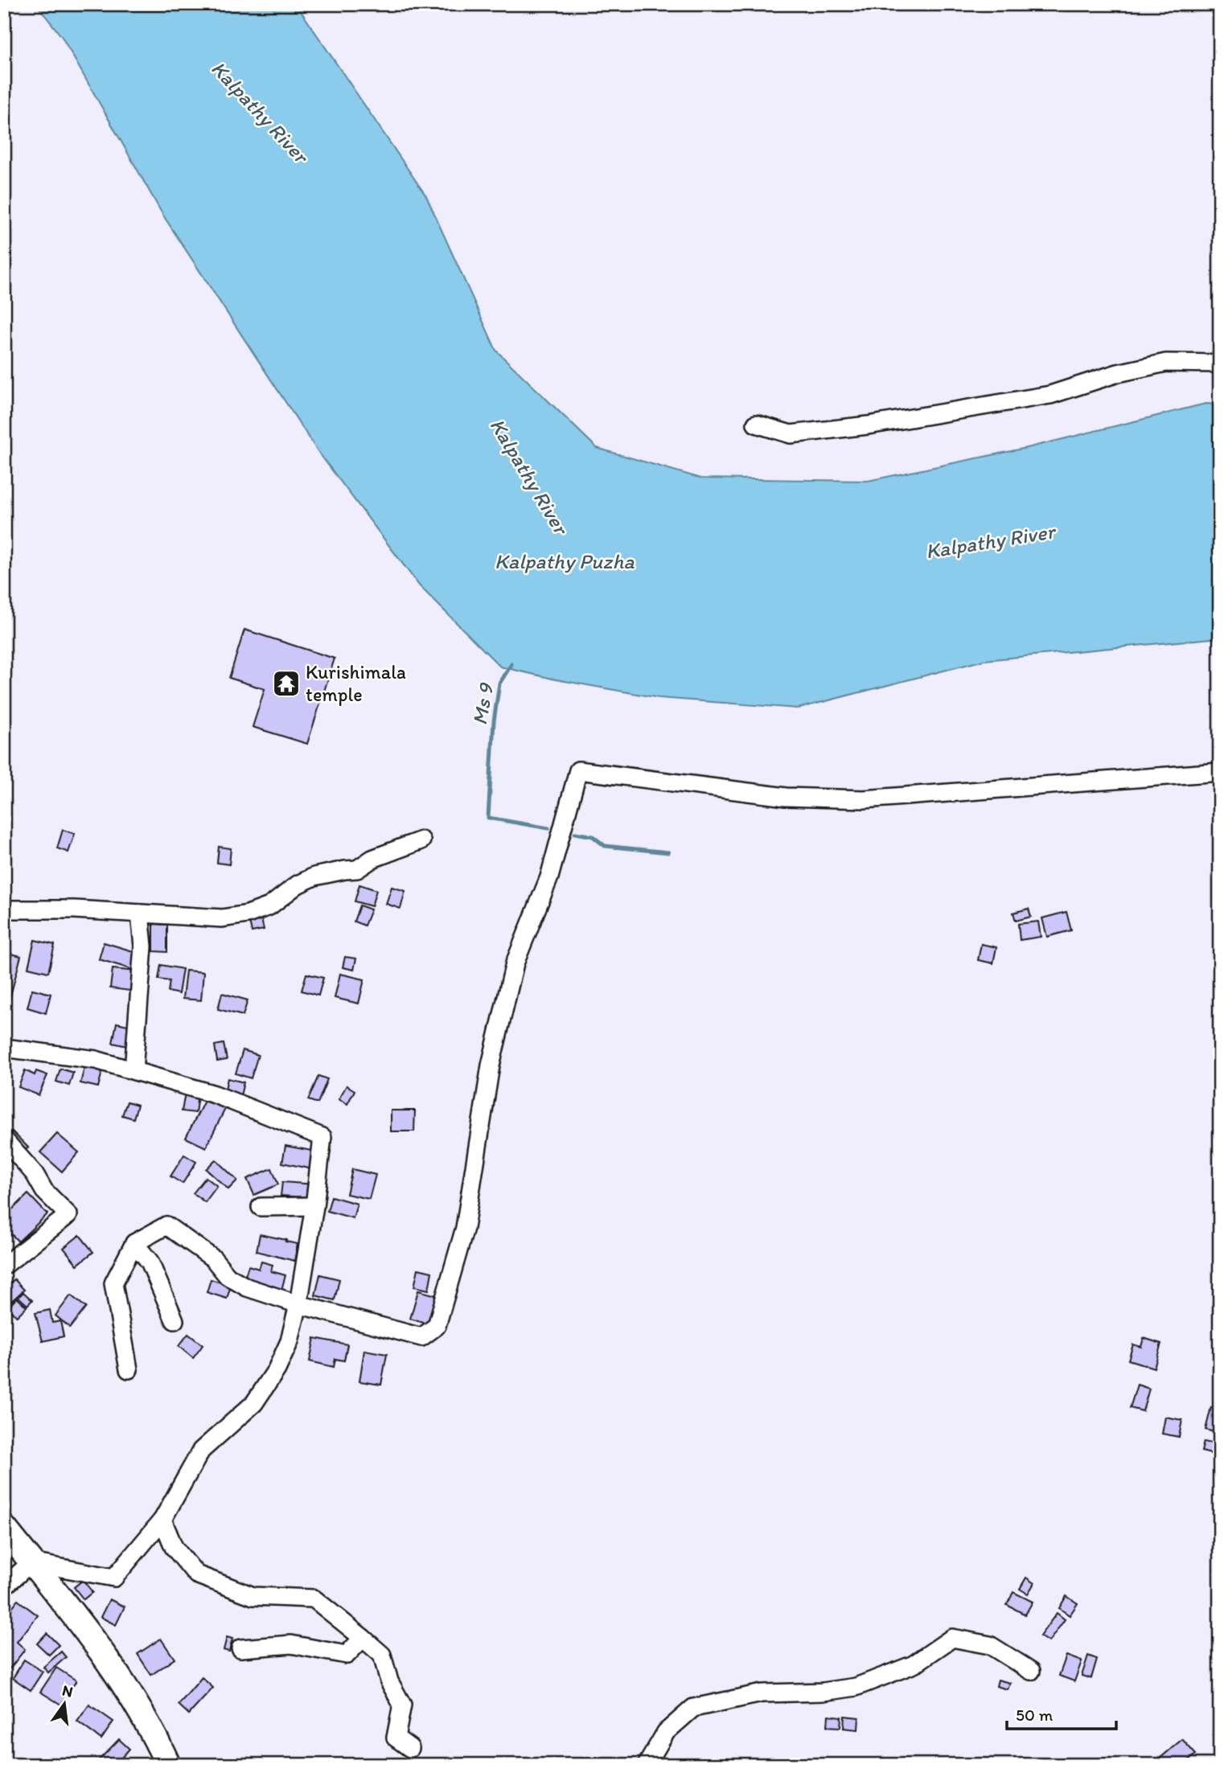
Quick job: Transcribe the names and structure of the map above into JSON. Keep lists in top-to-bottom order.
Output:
{
  "water": ["Kalpathy River", "Kalpathy Puzha", "Ms 9"],
  "places": {
    "temple": ["Kurishimala temple"]
  },
  "scale_bar": "50 m",
  "north": "top"
}
